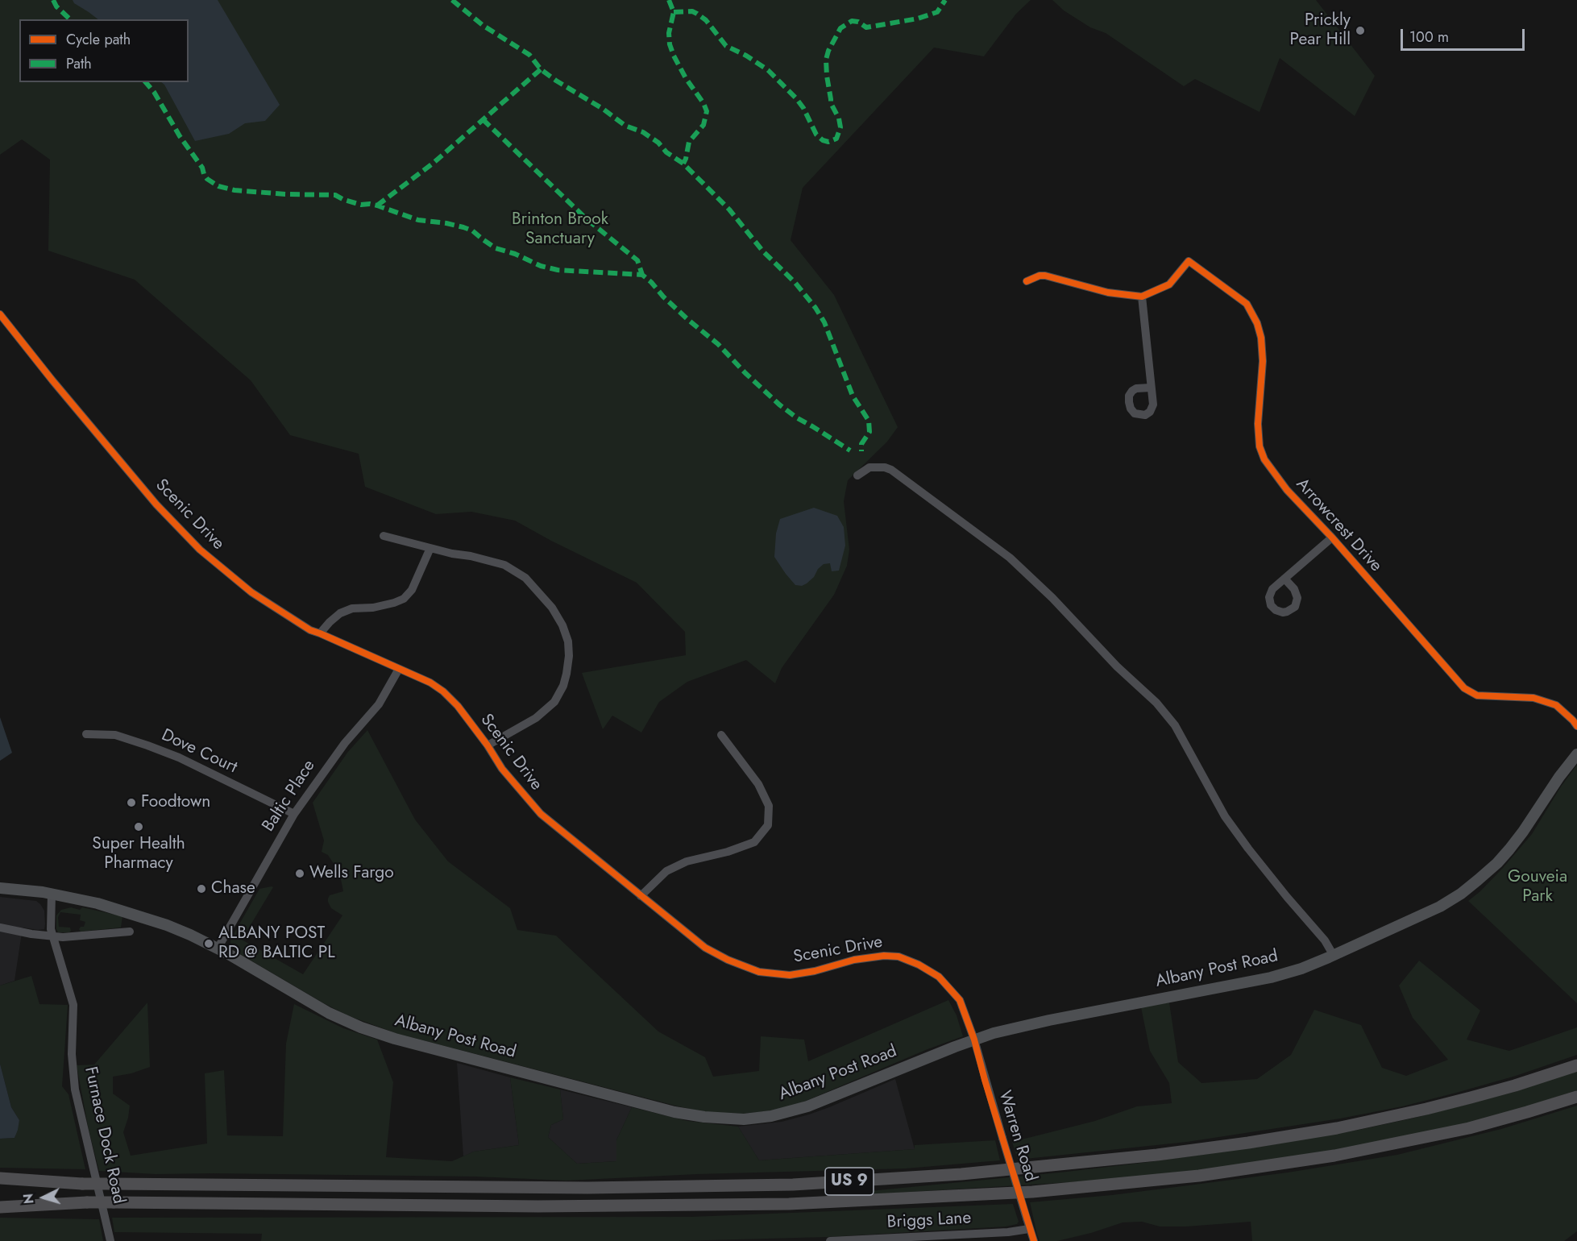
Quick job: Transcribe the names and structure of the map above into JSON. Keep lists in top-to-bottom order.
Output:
{
  "streets": {
    "highway": ["US 9"],
    "main road": ["Albany Post Road"],
    "street": [
      "Scenic Drive",
      "Arrowcrest Drive",
      "Dove Court",
      "Baltic Place",
      "Furnace Dock Road",
      "Warren Road",
      "Briggs Lane"
    ]
  },
  "crossings": [
    ["Scenic Drive", "Baltic Place"],
    ["Scenic Drive", "Albany Post Road"],
    ["Scenic Drive", "Warren Road"],
    ["Dove Court", "Baltic Place"],
    ["Baltic Place", "Albany Post Road"],
    ["Albany Post Road", "Furnace Dock Road"],
    ["Albany Post Road", "Warren Road"],
    ["Warren Road", "Briggs Lane"]
  ],
  "parks": ["Brinton Brook Sanctuary", "Gouveia Park"],
  "places": [
    "Prickly Pear Hill",
    "Foodtown",
    "Super Health Pharmacy",
    "Wells Fargo",
    "Chase",
    "ALBANY POST RD @ BALTIC PL"
  ],
  "legend": ["Cycle path", "Path"],
  "scale_bar": "100 m",
  "north": "left"
}
